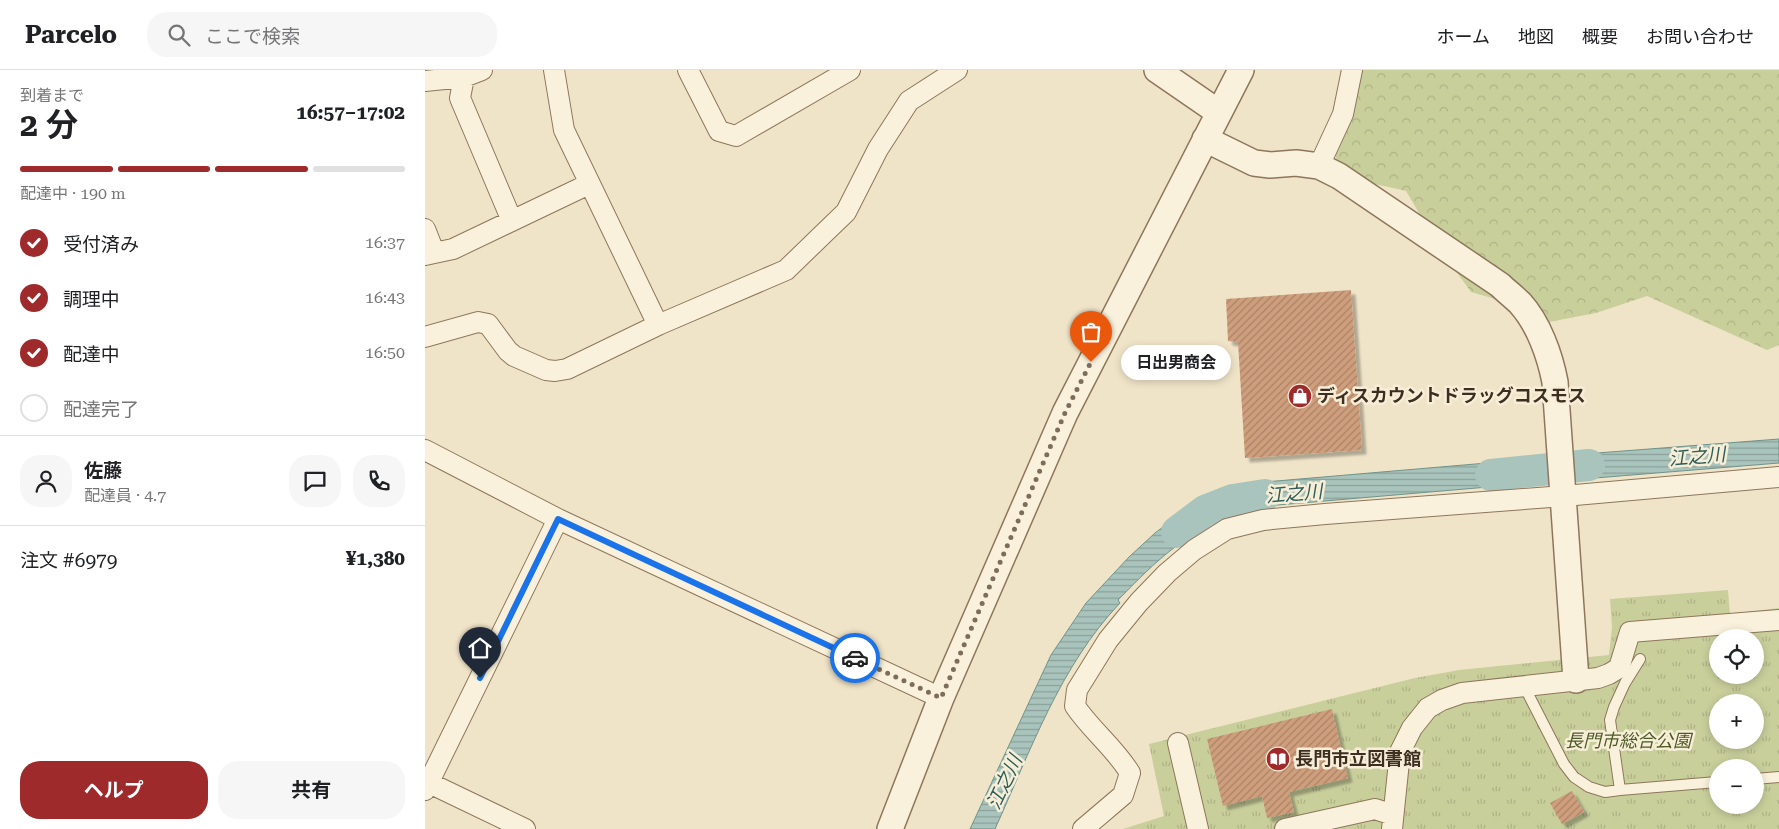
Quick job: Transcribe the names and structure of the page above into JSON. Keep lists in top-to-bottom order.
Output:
{
  "water": ["江之川"],
  "parks": ["長門市総合公園"],
  "places": {
    "other": ["日出男商会"],
    "shop": ["ディスカウントドラッグコスモス"],
    "library": ["長門市立図書館"]
  },
  "page": {
    "header": "Parcelo",
    "search": "ここで検索",
    "nav": [
      "ホーム",
      "地図",
      "概要",
      "お問い合わせ"
    ],
    "heading": ["2 分", "到着まで", "16:57–17:02"],
    "panel": [
      "佐藤",
      "配達員 · 4.7",
      "注文 #6979",
      "¥1,380"
    ],
    "bar": "配達中 · 190 m",
    "list": [
      ["受付済み", "16:37"],
      ["調理中", "16:43"],
      ["配達中", "16:50"],
      "配達完了"
    ],
    "bubble": "日出男商会",
    "map_buttons": ["+", "−"],
    "buttons": ["ヘルプ", "共有"]
  }
}
